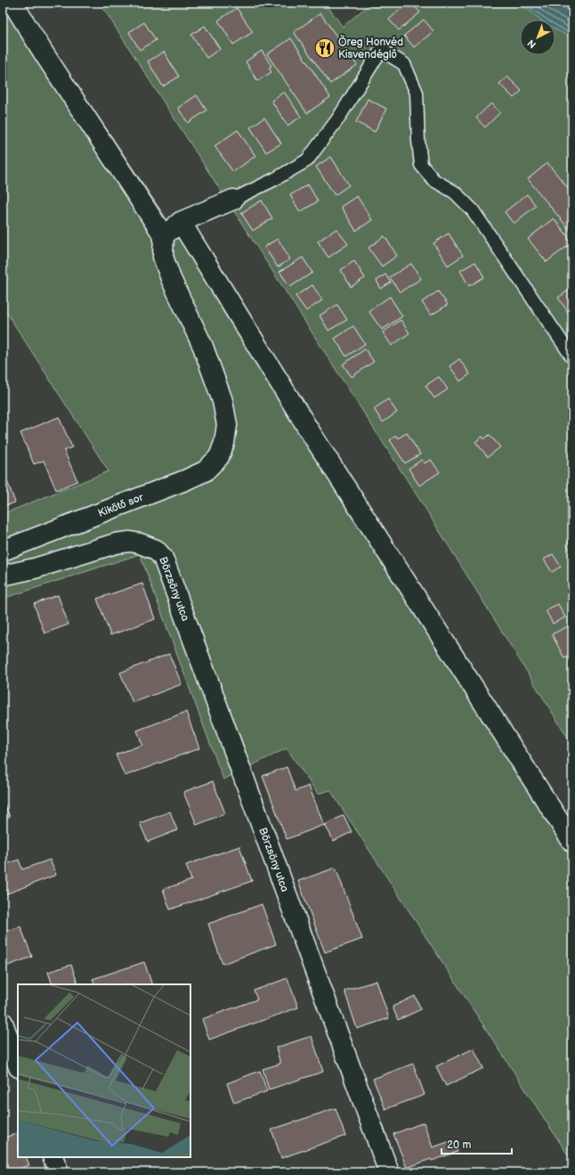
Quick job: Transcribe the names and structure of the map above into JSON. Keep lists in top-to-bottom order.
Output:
{
  "streets": {
    "street": ["Kikötő sor", "Börzsöny utca"]
  },
  "places": {
    "restaurant": ["Öreg Honvéd Kisvendéglő"]
  },
  "scale_bar": "20 m",
  "north": "bottom left"
}
